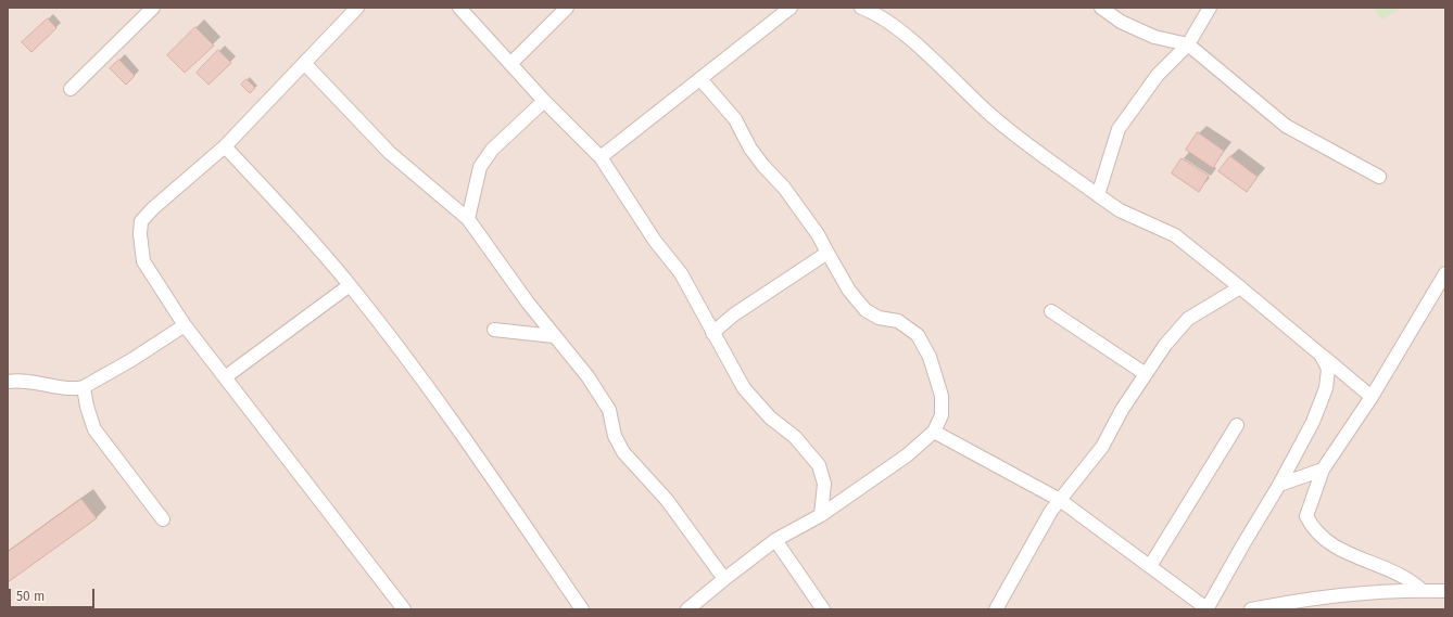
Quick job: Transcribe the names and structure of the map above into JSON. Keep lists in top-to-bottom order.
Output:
{
  "scale_bar": "50 m"
}
